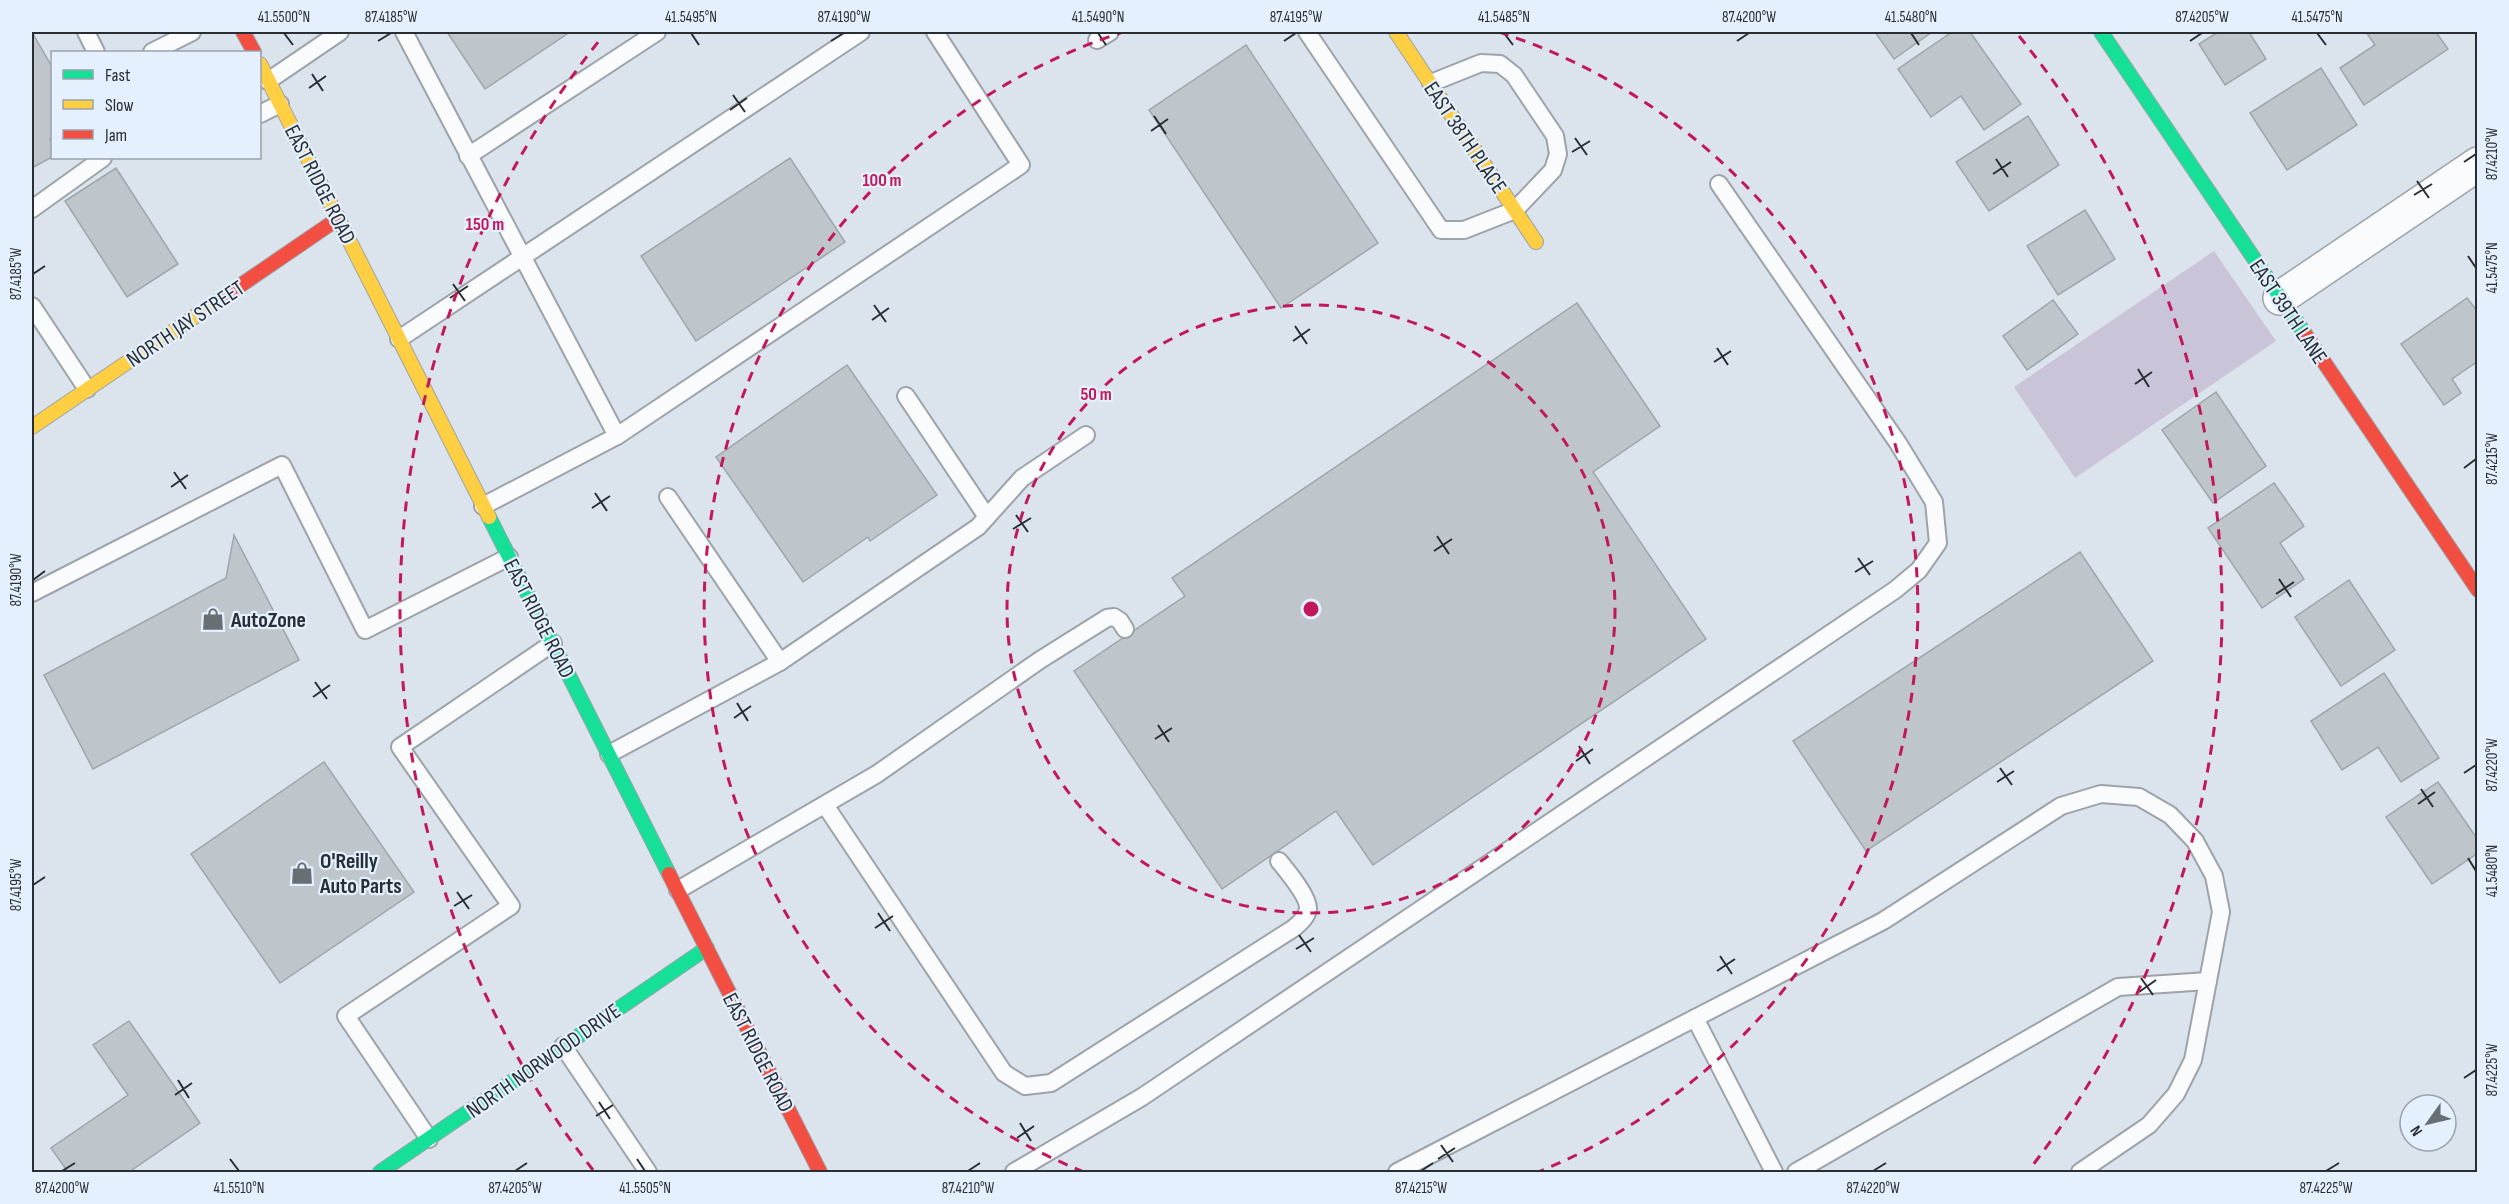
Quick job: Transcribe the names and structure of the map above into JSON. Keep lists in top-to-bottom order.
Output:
{
  "streets": {
    "street": [
      "EAST 38TH PLACE",
      "EAST RIDGE ROAD",
      "EAST 39TH LANE",
      "NORTH JAY STREET",
      "NORTH NORWOOD DRIVE"
    ]
  },
  "crossings": [
    ["EAST RIDGE ROAD", "NORTH JAY STREET"],
    ["EAST RIDGE ROAD", "NORTH NORWOOD DRIVE"]
  ],
  "places": {
    "shop": ["AutoZone", "O'Reilly Auto Parts"]
  },
  "legend": ["Fast", "Slow", "Jam"],
  "north": "bottom left",
  "coordinates": [
    "41.5500°N",
    "87.4185°W",
    "41.5495°N",
    "87.4190°W",
    "41.5490°N",
    "87.4195°W",
    "41.5485°N",
    "87.4200°W",
    "41.5480°N",
    "87.4205°W",
    "41.5475°N",
    "87.4210°W",
    "87.4215°W",
    "87.4220°W",
    "87.4225°W",
    "41.5510°N",
    "41.5505°N"
  ],
  "rings": ["100 m", "150 m", "50 m"]
}
